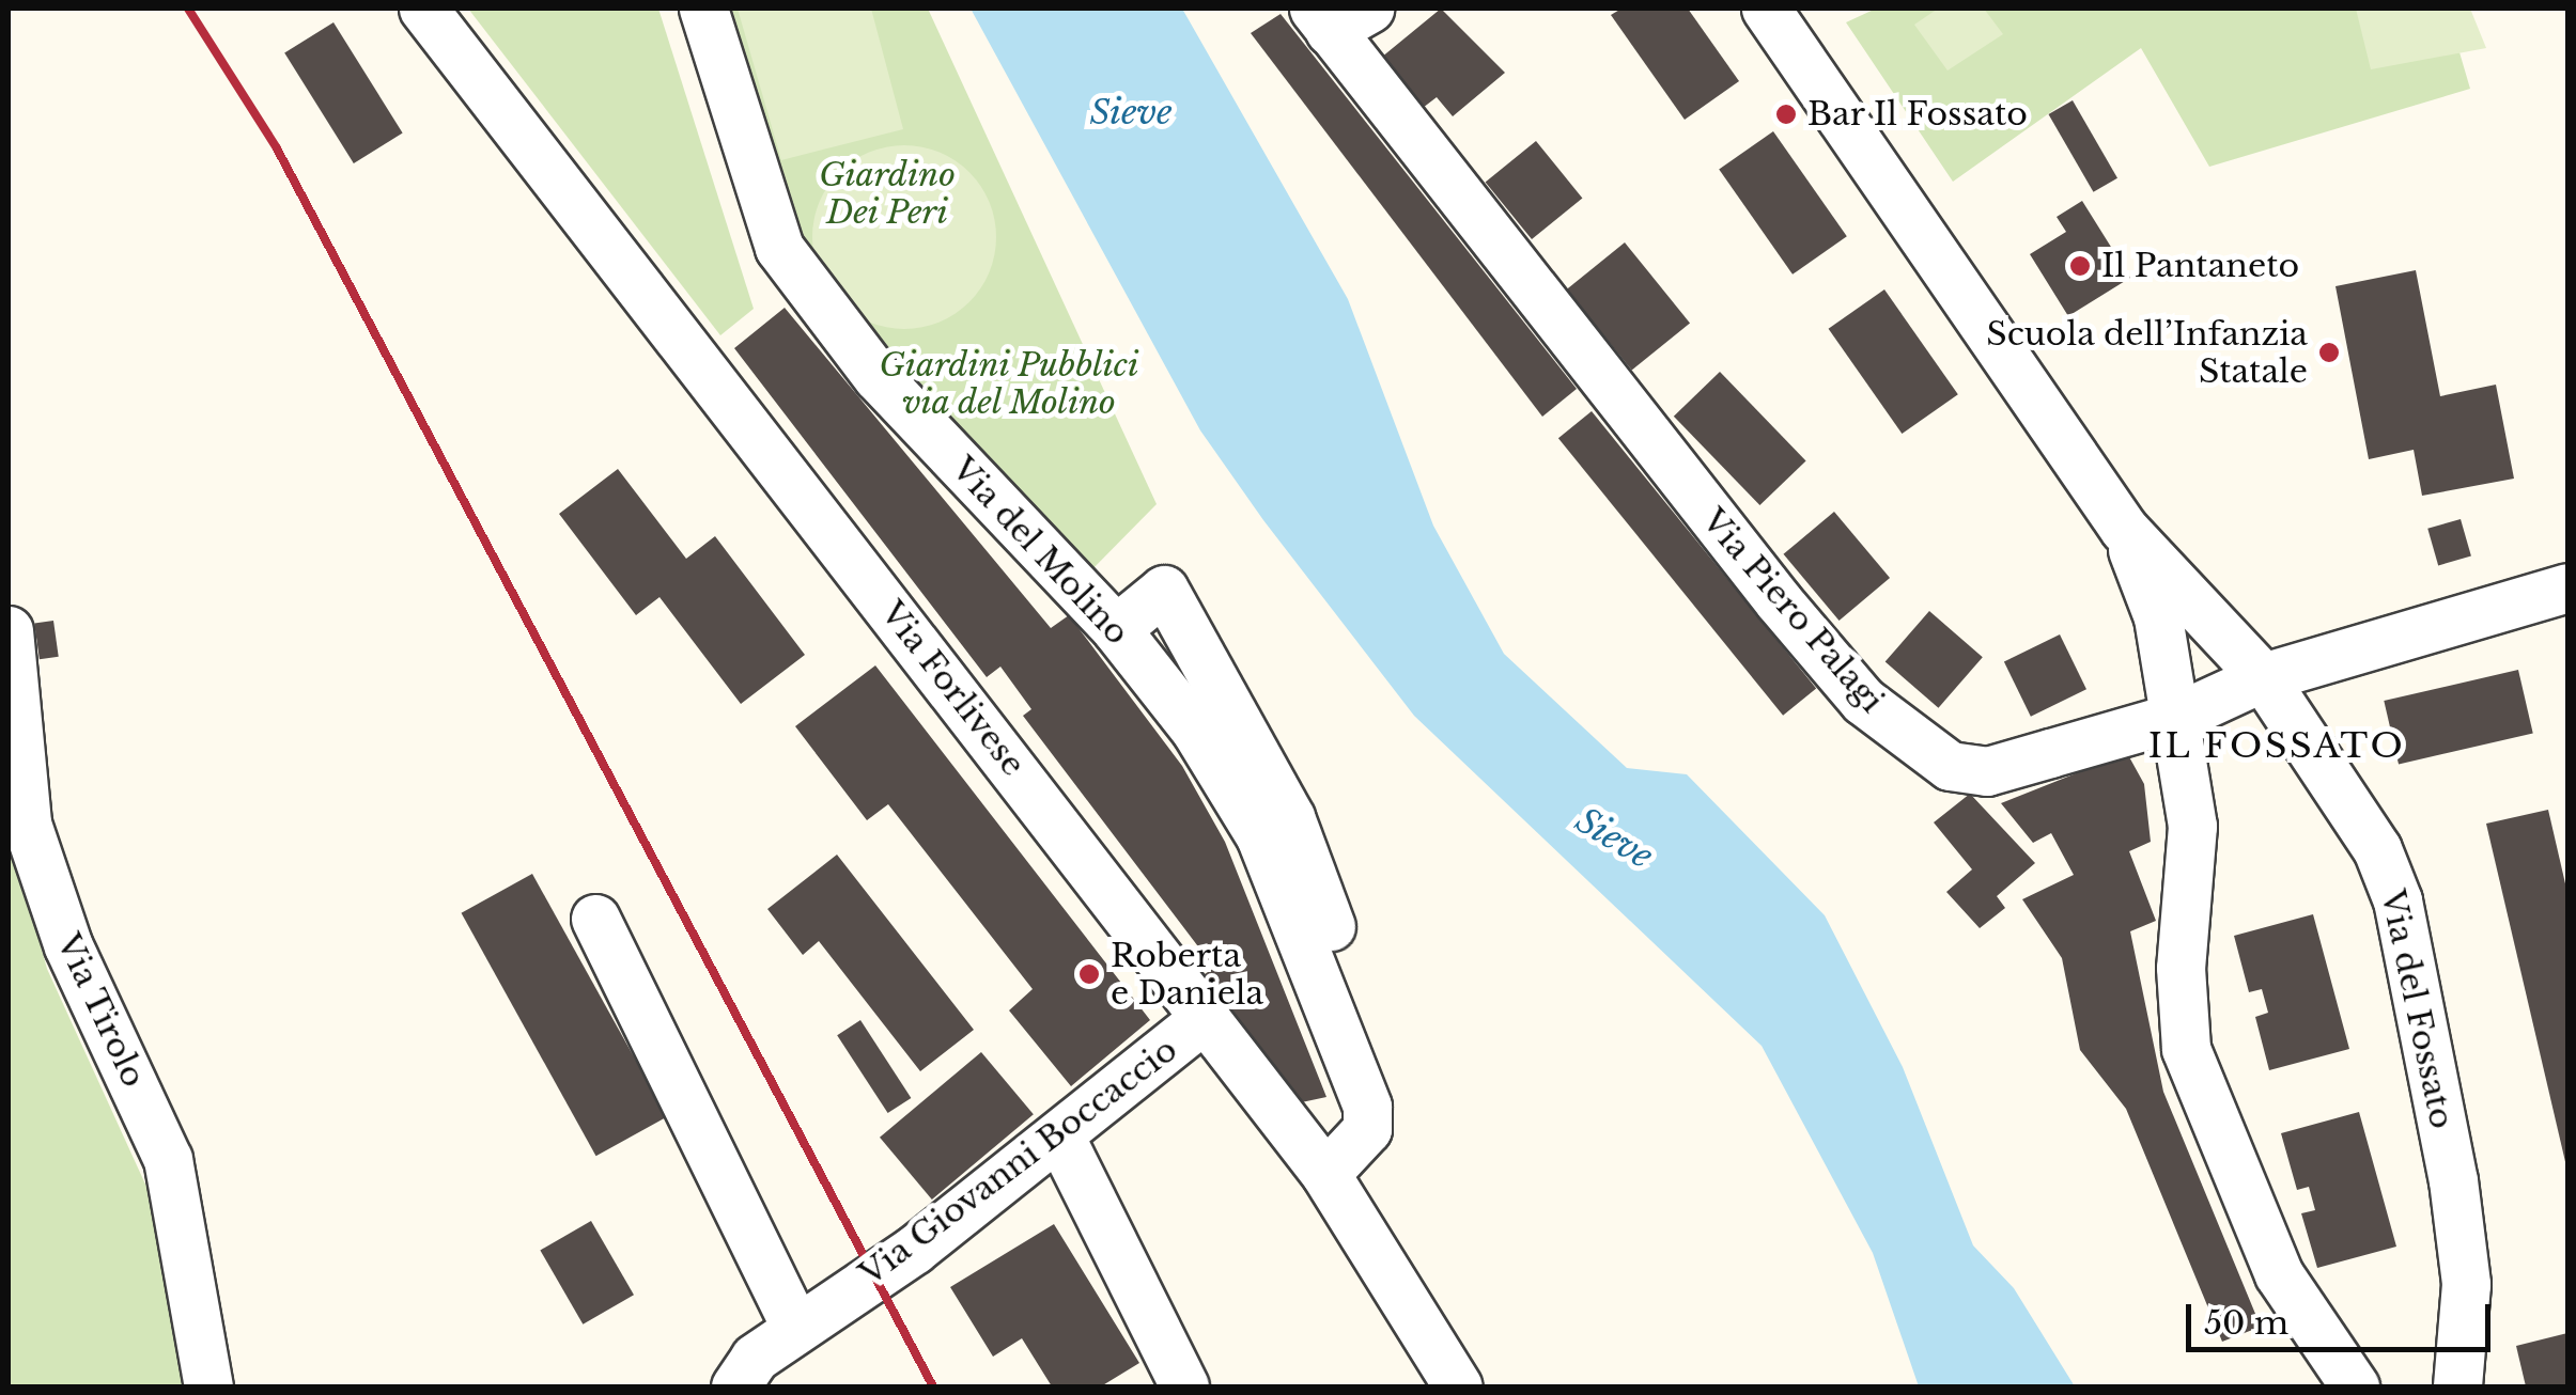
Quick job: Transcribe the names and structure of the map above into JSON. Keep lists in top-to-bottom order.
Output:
{
  "streets": {
    "street": [
      "Via del Molino",
      "Via Piero Palagi",
      "Via Forlivese",
      "Via del Fossato",
      "Via Tirolo",
      "Via Giovanni Boccaccio"
    ]
  },
  "crossings": [
    ["Via del Molino", "Via Forlivese"],
    ["Via Piero Palagi", "Via del Fossato"],
    ["Via Forlivese", "Via Giovanni Boccaccio"]
  ],
  "districts": ["IL FOSSATO"],
  "water": ["Sieve"],
  "parks": ["Giardino Dei Peri", "Giardini Pubblici via del Molino"],
  "places": [
    "Bar Il Fossato",
    "Il Pantaneto",
    "Scuola dell’Infanzia Statale",
    "Roberta e Daniela"
  ],
  "scale_bar": "50 m"
}
